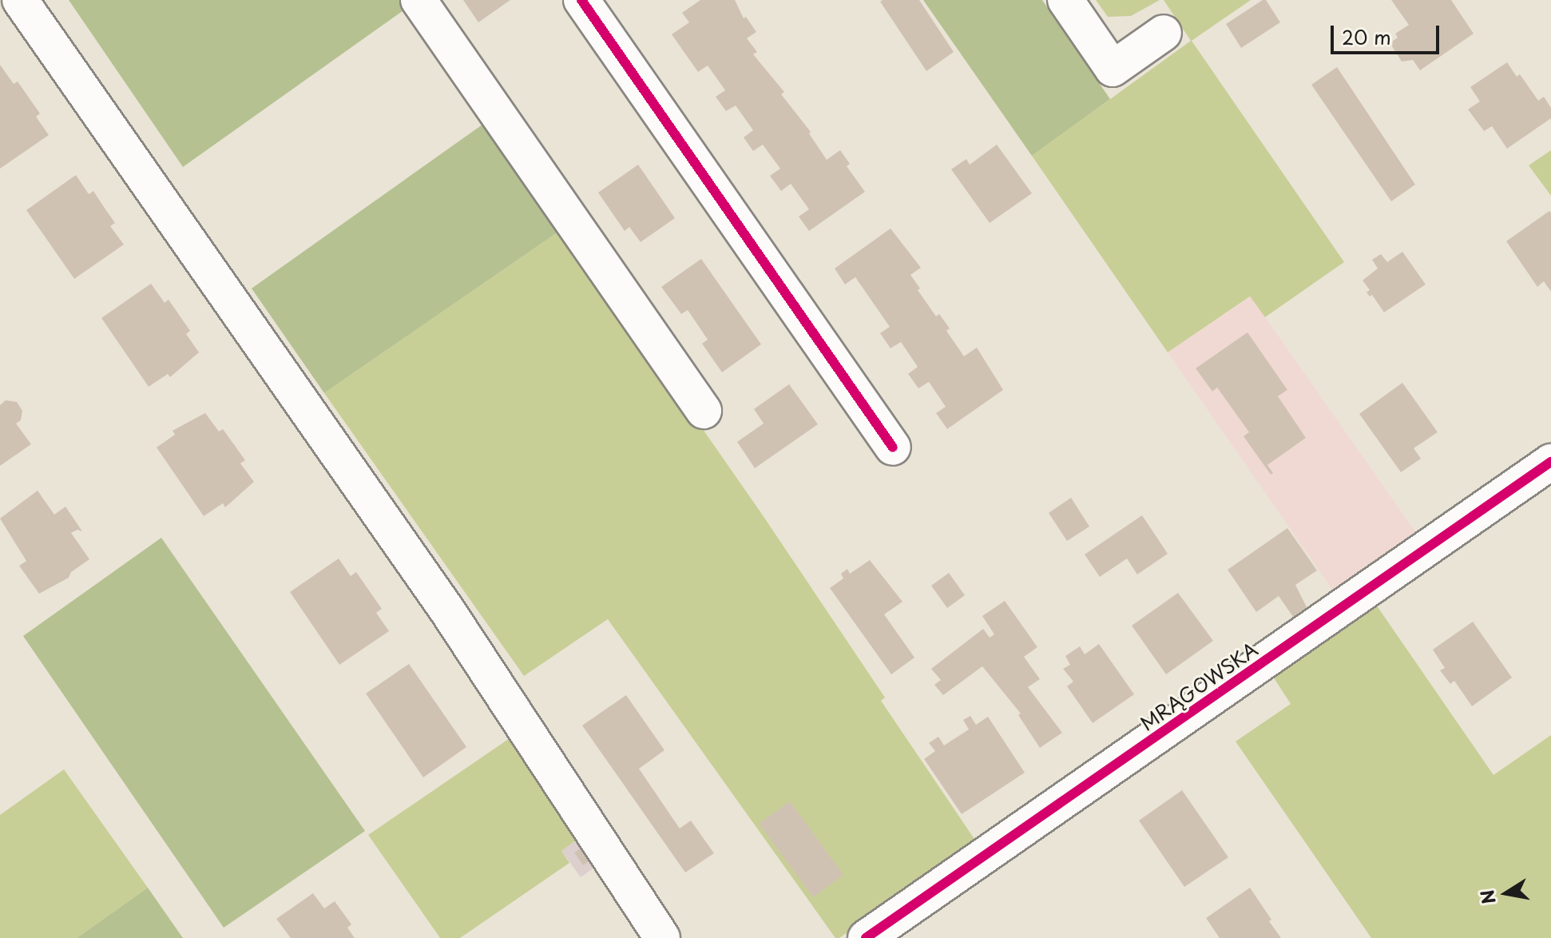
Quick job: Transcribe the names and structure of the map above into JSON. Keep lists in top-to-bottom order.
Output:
{
  "streets": {
    "street": ["MRĄGOWSKA"]
  },
  "scale_bar": "20 m",
  "north": "left"
}
